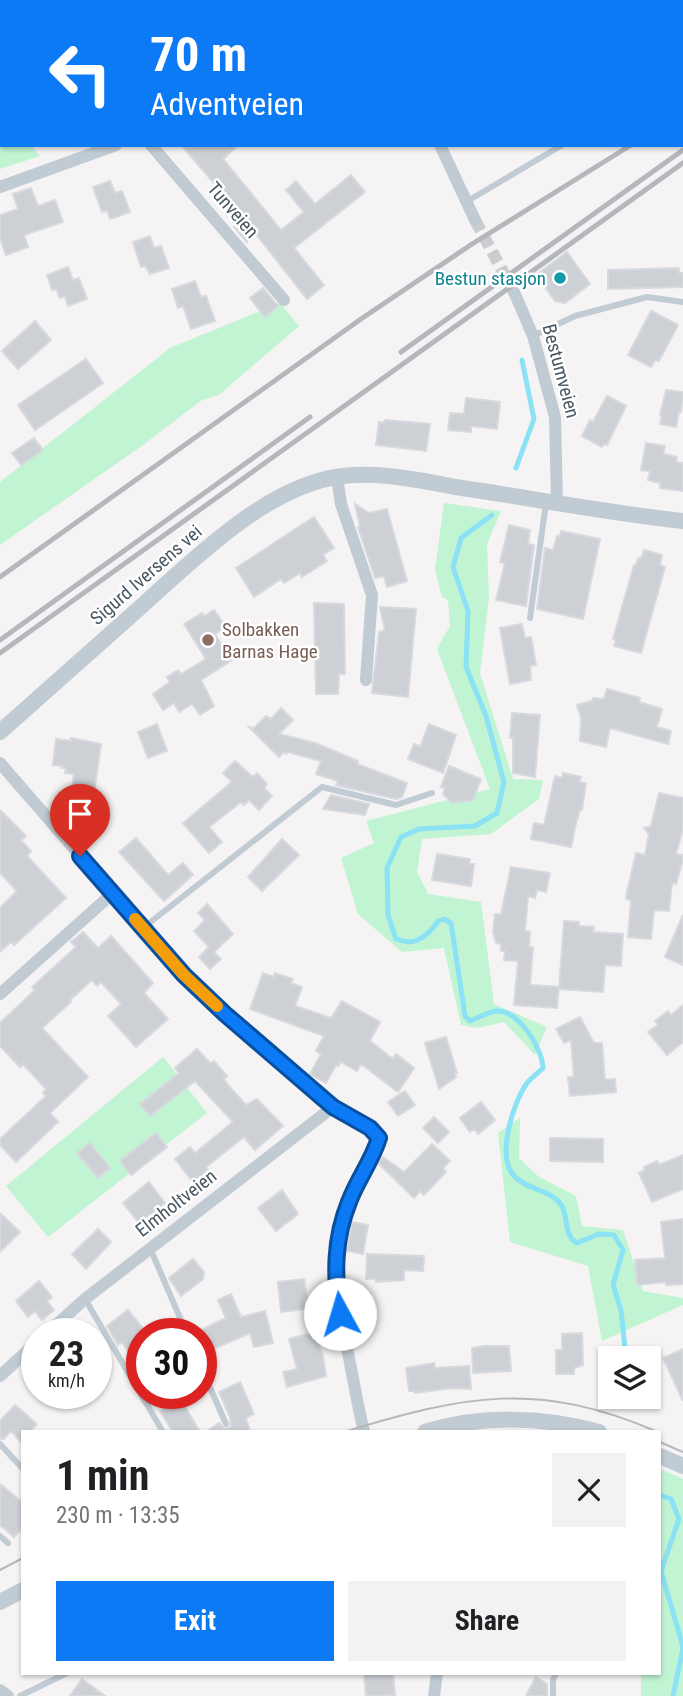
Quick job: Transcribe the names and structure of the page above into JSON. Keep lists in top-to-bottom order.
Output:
{
  "streets": {
    "street": [
      "Tunveien",
      "Bestumveien",
      "Sigurd Iversens vei",
      "Elmholtveien"
    ]
  },
  "crossings": [
    ["Bestumveien", "Sigurd Iversens vei"]
  ],
  "places": ["Bestun stasjon", "Solbakken Barnas Hage"],
  "page": {
    "turn": ["70 m", "Adventveien"],
    "speed": "23 km/h",
    "limit": "30",
    "heading": ["1 min", "230 m · 13:35"],
    "buttons": ["Exit", "Share"]
  }
}
